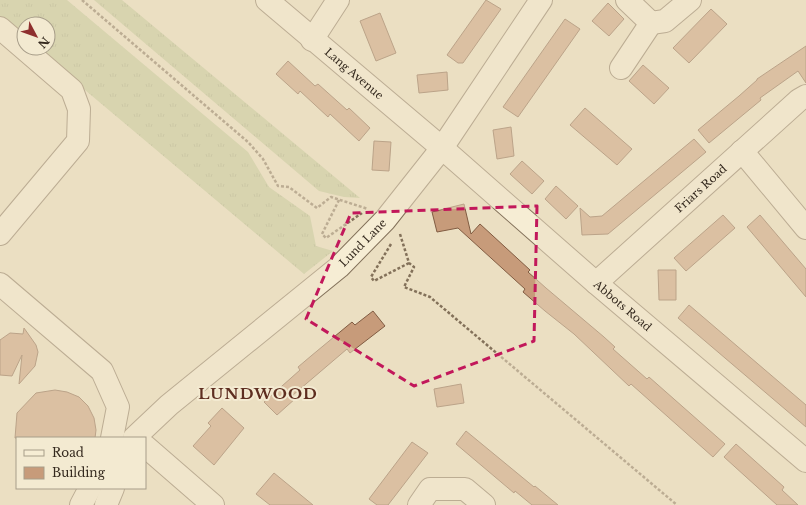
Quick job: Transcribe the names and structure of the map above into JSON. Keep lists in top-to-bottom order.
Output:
{
  "streets": {
    "street": [
      "Lang Avenue",
      "Friars Road",
      "Lund Lane",
      "Abbots Road"
    ]
  },
  "crossings": [
    ["Lang Avenue", "Lund Lane"],
    ["Lang Avenue", "Abbots Road"],
    ["Friars Road", "Abbots Road"],
    ["Lund Lane", "Abbots Road"]
  ],
  "districts": ["LUNDWOOD"],
  "legend": ["Road", "Building"],
  "north": "bottom right"
}
